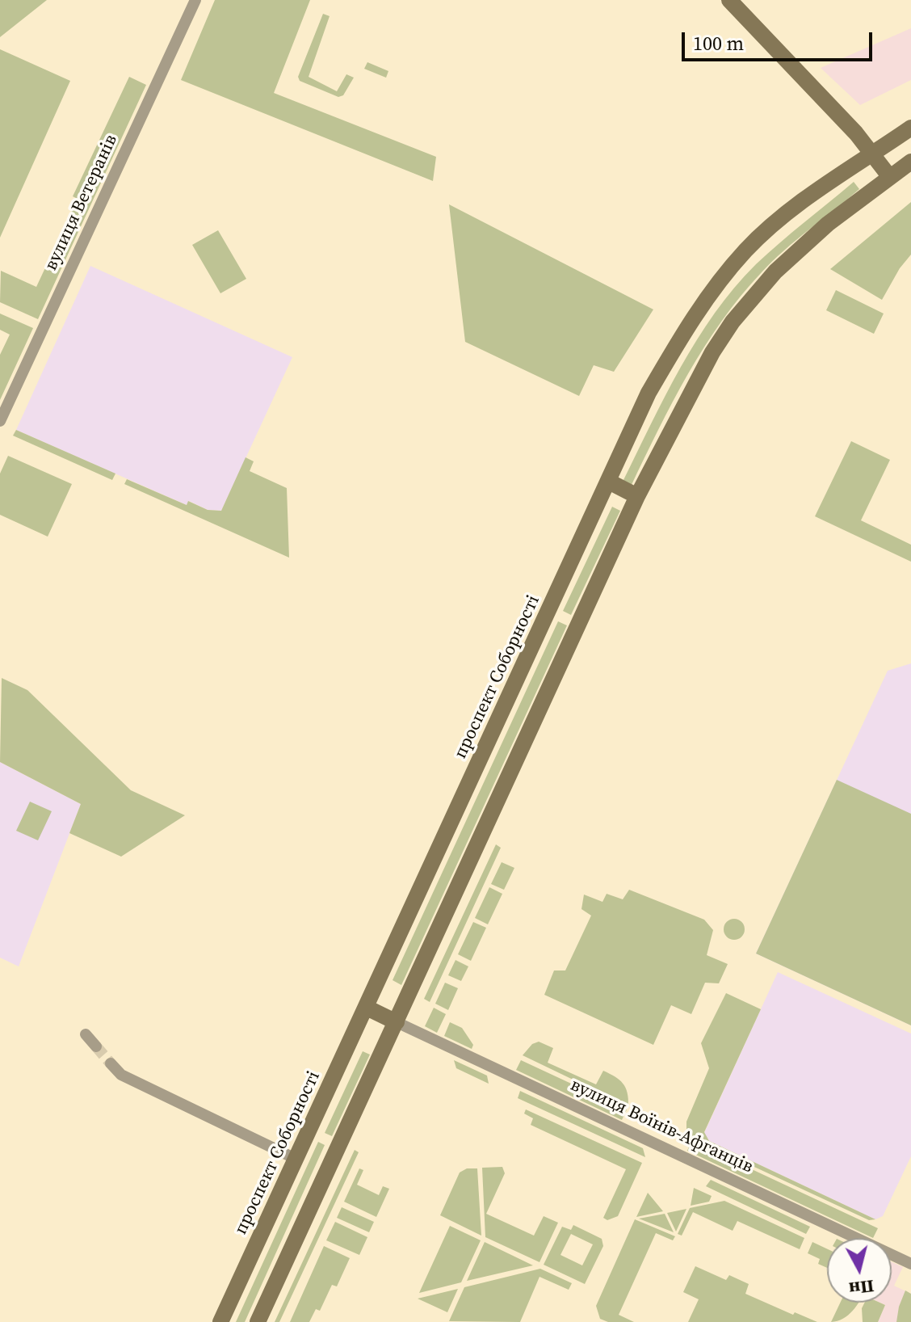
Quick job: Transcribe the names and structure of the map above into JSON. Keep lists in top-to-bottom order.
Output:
{
  "streets": {
    "main road": ["проспект Соборності"],
    "street": ["вулиця Ветеранів", "вулиця Воїнів-Афганців"]
  },
  "scale_bar": "100 m",
  "north": "bottom"
}
